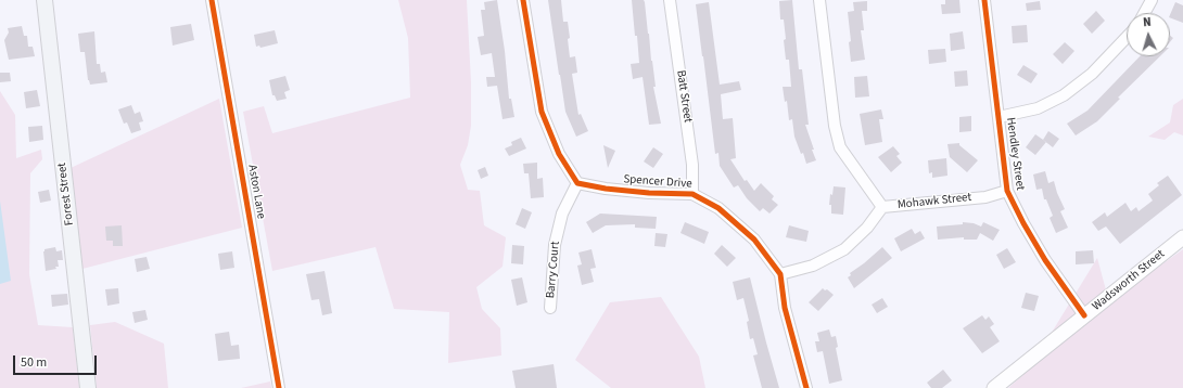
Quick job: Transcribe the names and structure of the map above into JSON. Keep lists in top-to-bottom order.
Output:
{
  "streets": {
    "main road": ["Forest Street"],
    "street": [
      "Batt Street",
      "Hendley Street",
      "Spencer Drive",
      "Aston Lane",
      "Mohawk Street",
      "Barry Court",
      "Wadsworth Street"
    ]
  },
  "crossings": [
    ["Batt Street", "Spencer Drive"],
    ["Hendley Street", "Mohawk Street"],
    ["Hendley Street", "Wadsworth Street"],
    ["Spencer Drive", "Mohawk Street"],
    ["Spencer Drive", "Barry Court"]
  ],
  "scale_bar": "50 m",
  "north": "top"
}
